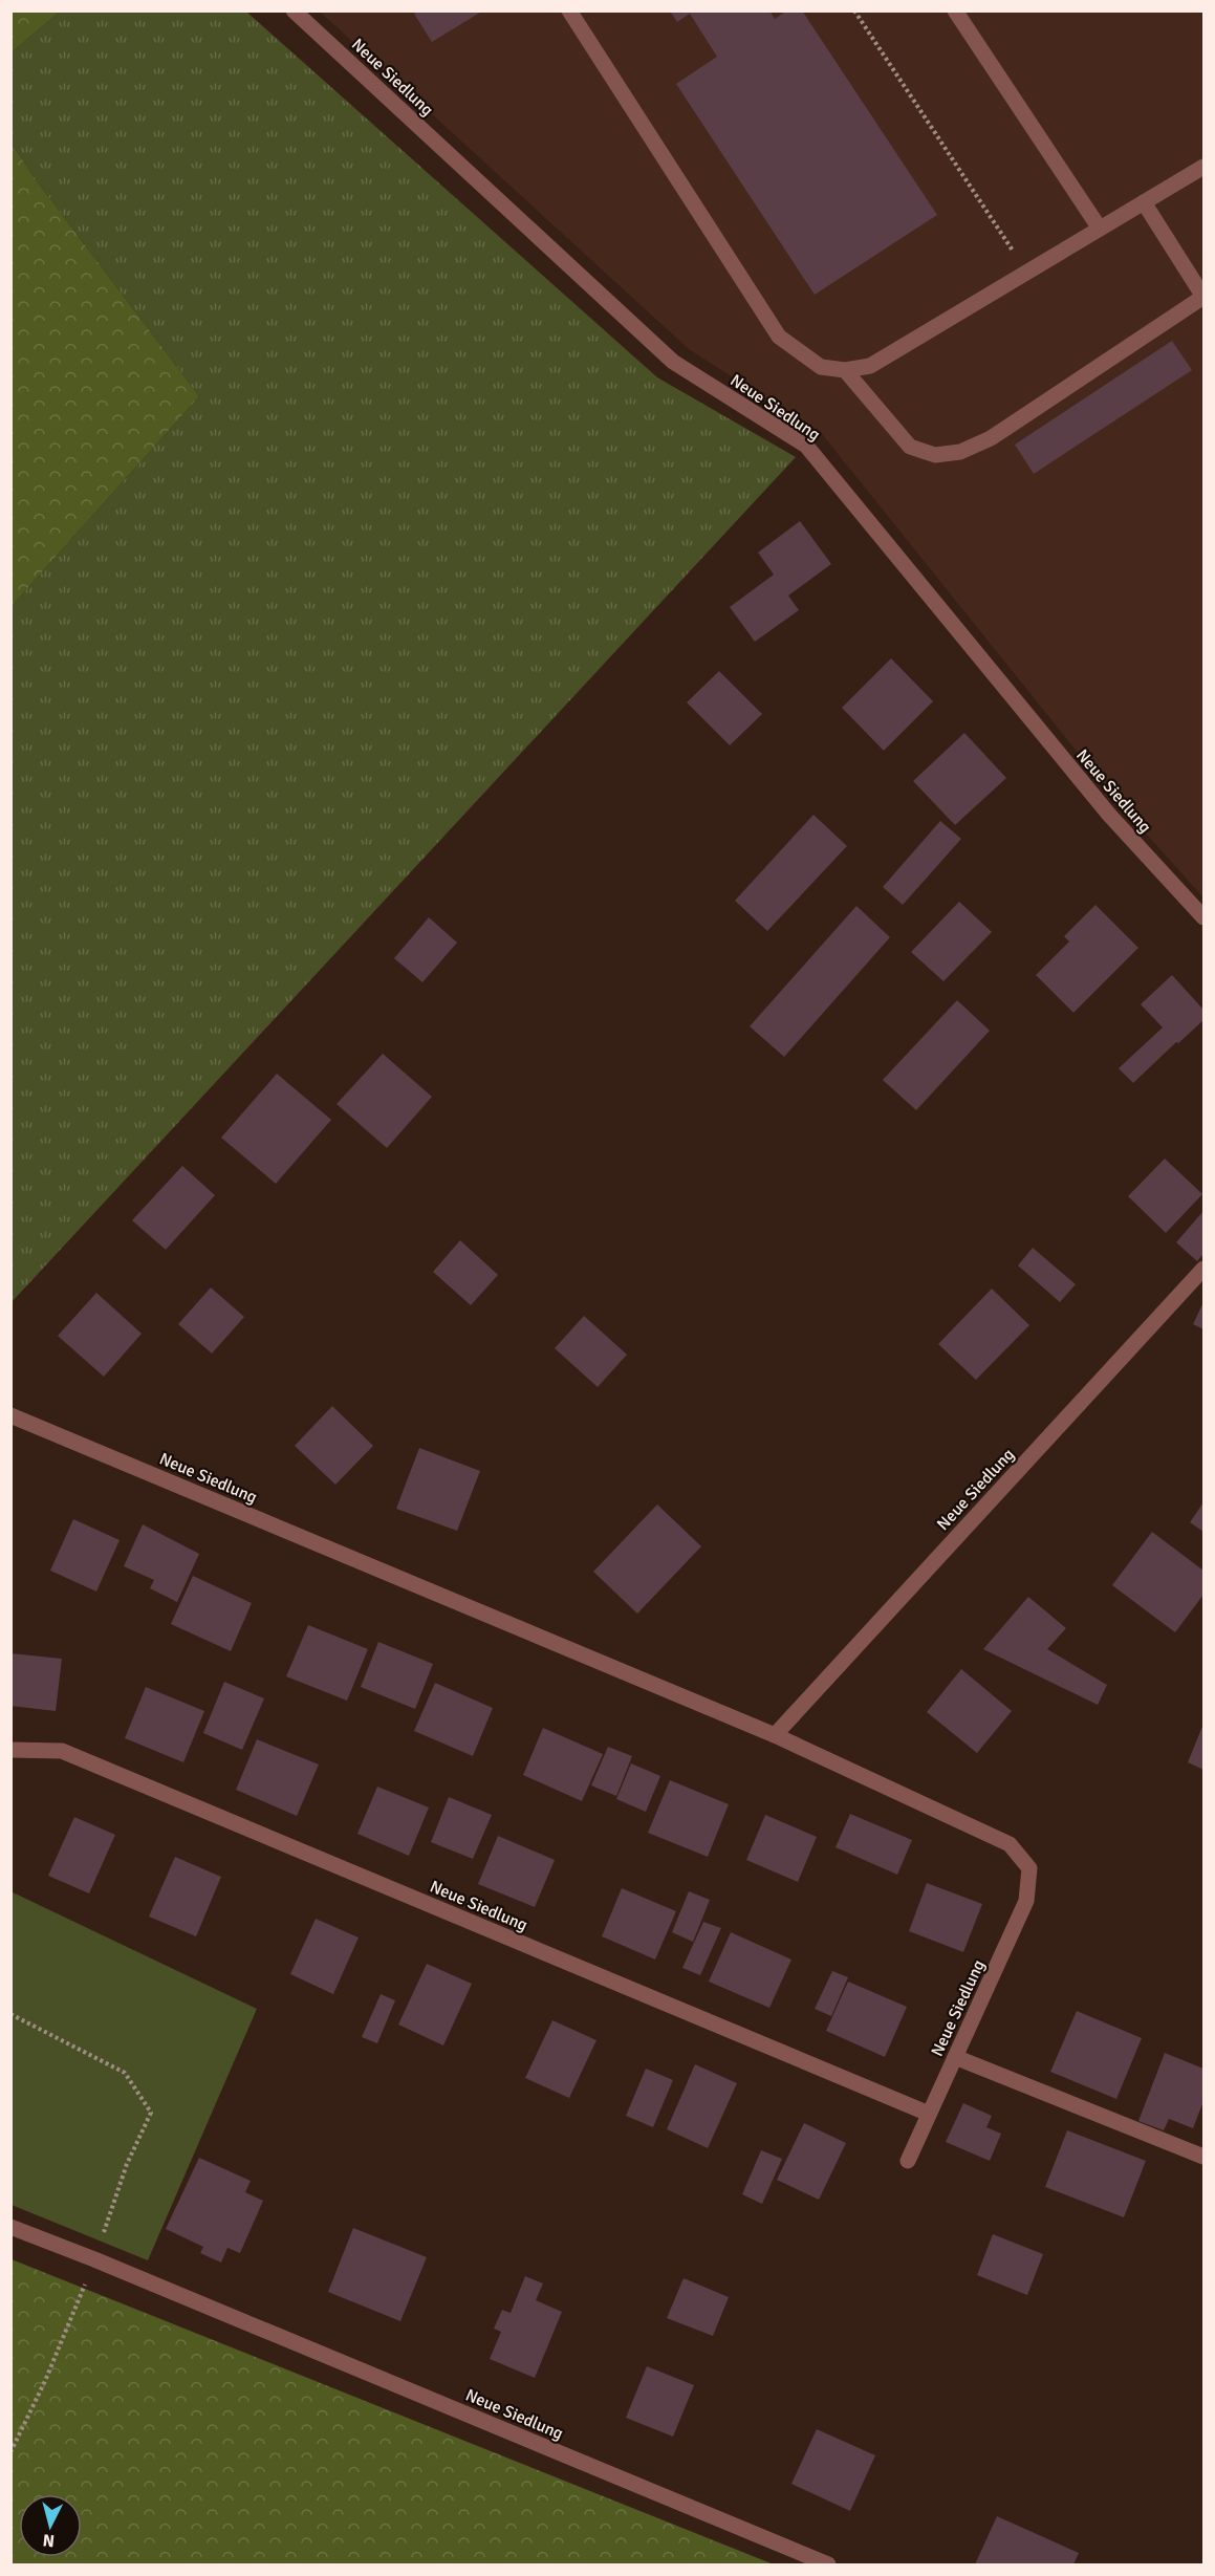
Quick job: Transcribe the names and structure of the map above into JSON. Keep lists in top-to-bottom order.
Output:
{
  "streets": {
    "street": ["Neue Siedlung"]
  },
  "north": "bottom"
}
